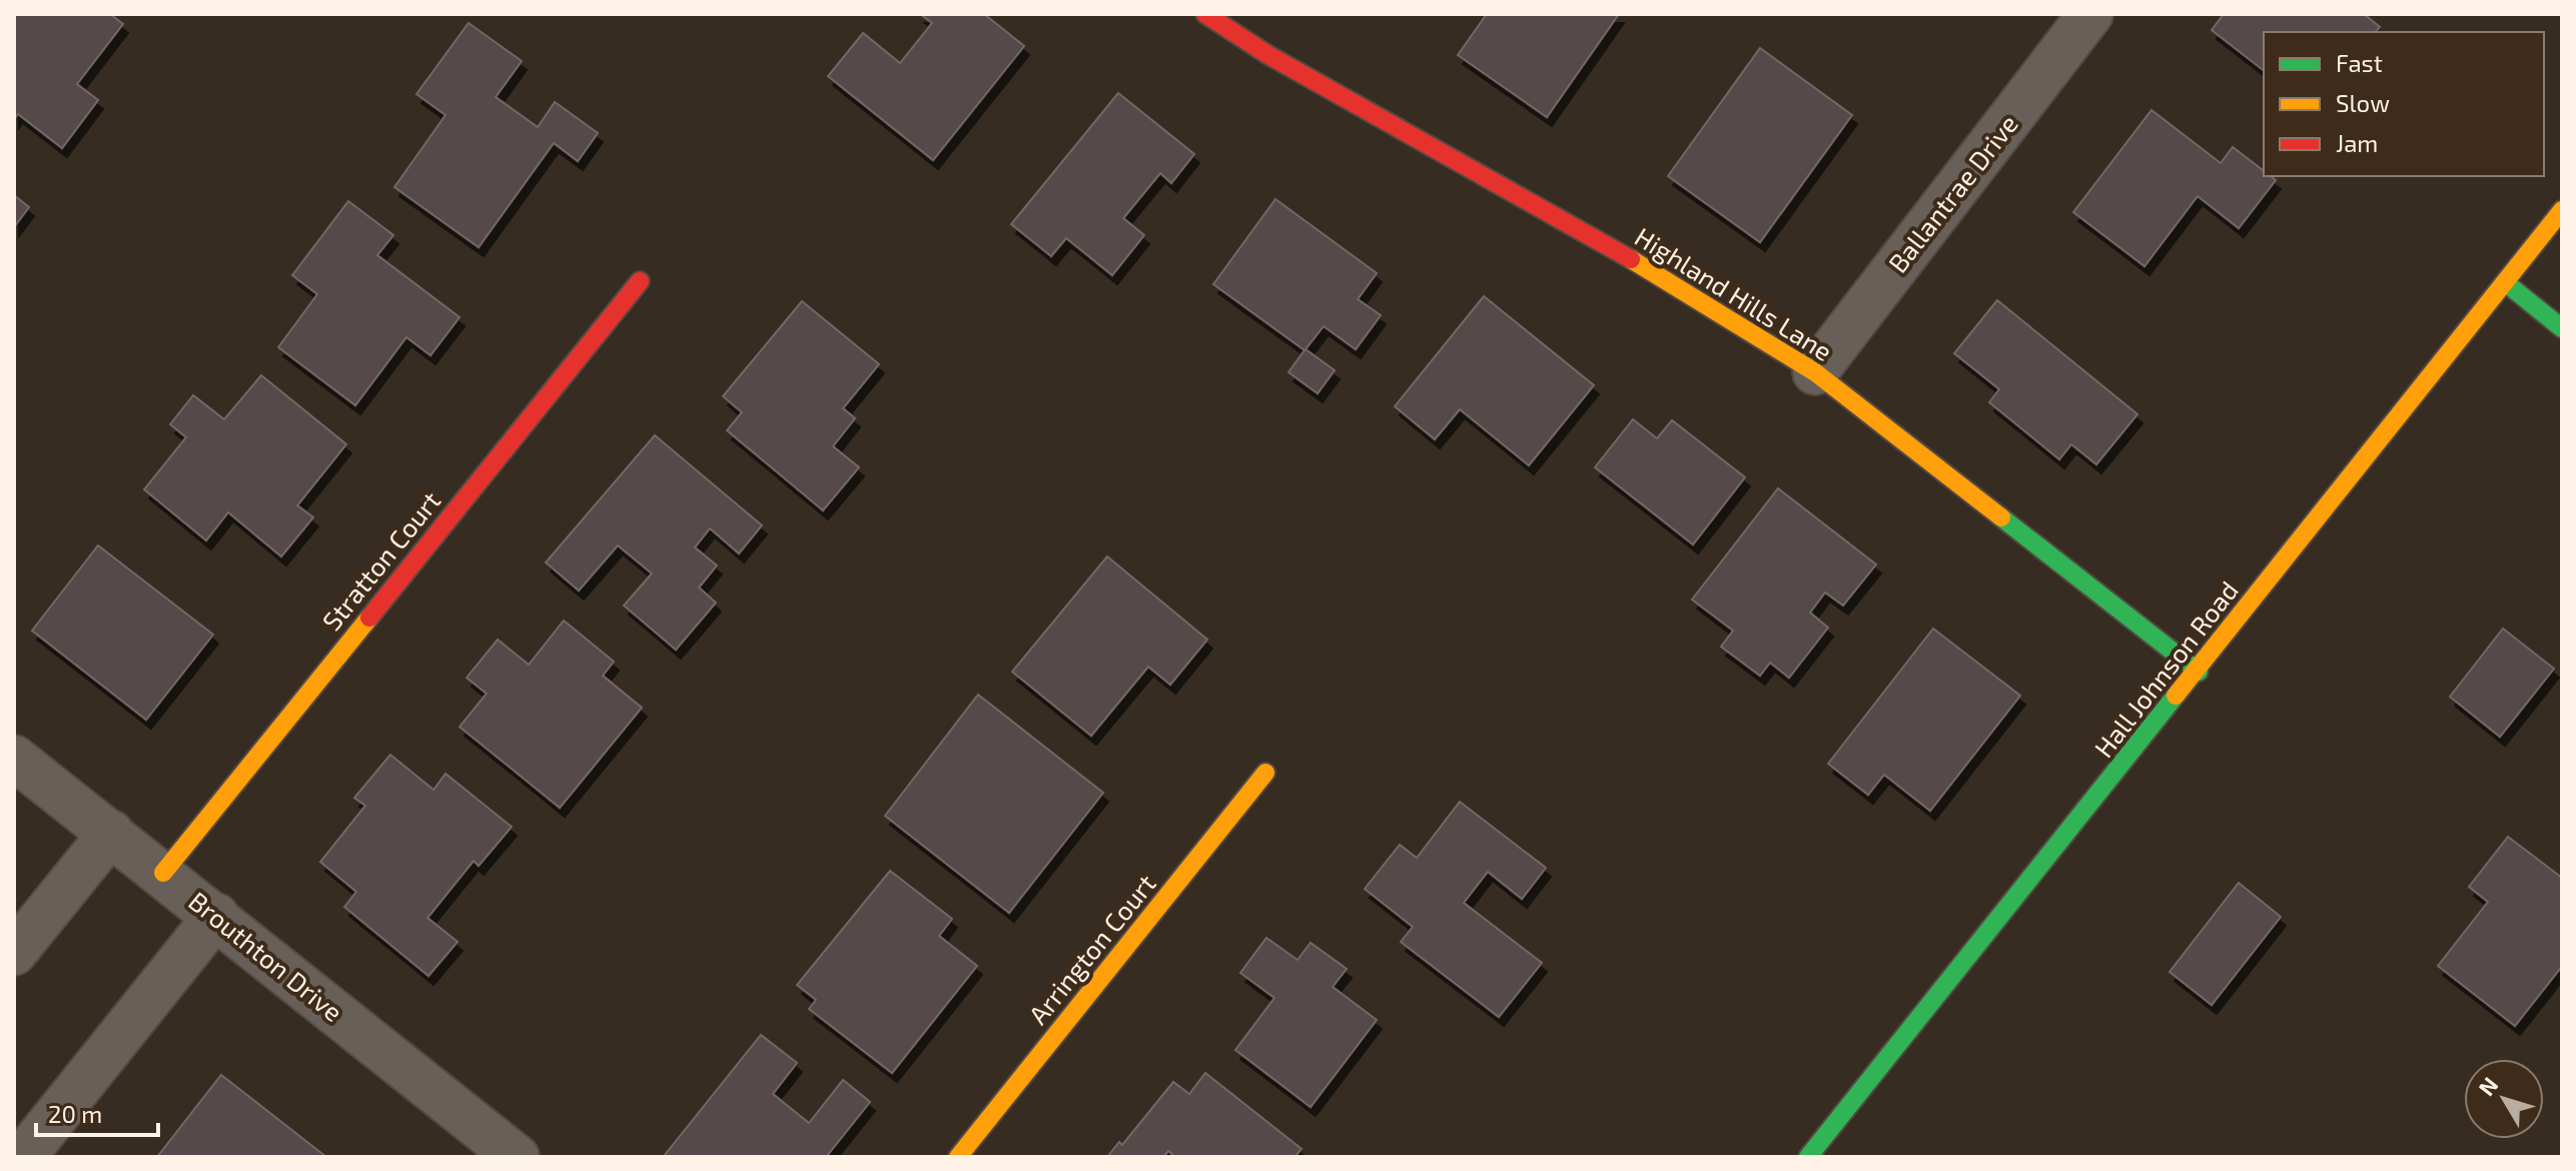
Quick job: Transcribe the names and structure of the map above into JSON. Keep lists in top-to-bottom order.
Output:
{
  "streets": {
    "street": [
      "Ballantrae Drive",
      "Highland Hills Lane",
      "Stratton Court",
      "Hall Johnson Road",
      "Arrington Court",
      "Brouthton Drive"
    ]
  },
  "crossings": [
    ["Ballantrae Drive", "Highland Hills Lane"],
    ["Highland Hills Lane", "Hall Johnson Road"],
    ["Stratton Court", "Brouthton Drive"]
  ],
  "legend": ["Fast", "Slow", "Jam"],
  "scale_bar": "20 m",
  "north": "top left"
}
